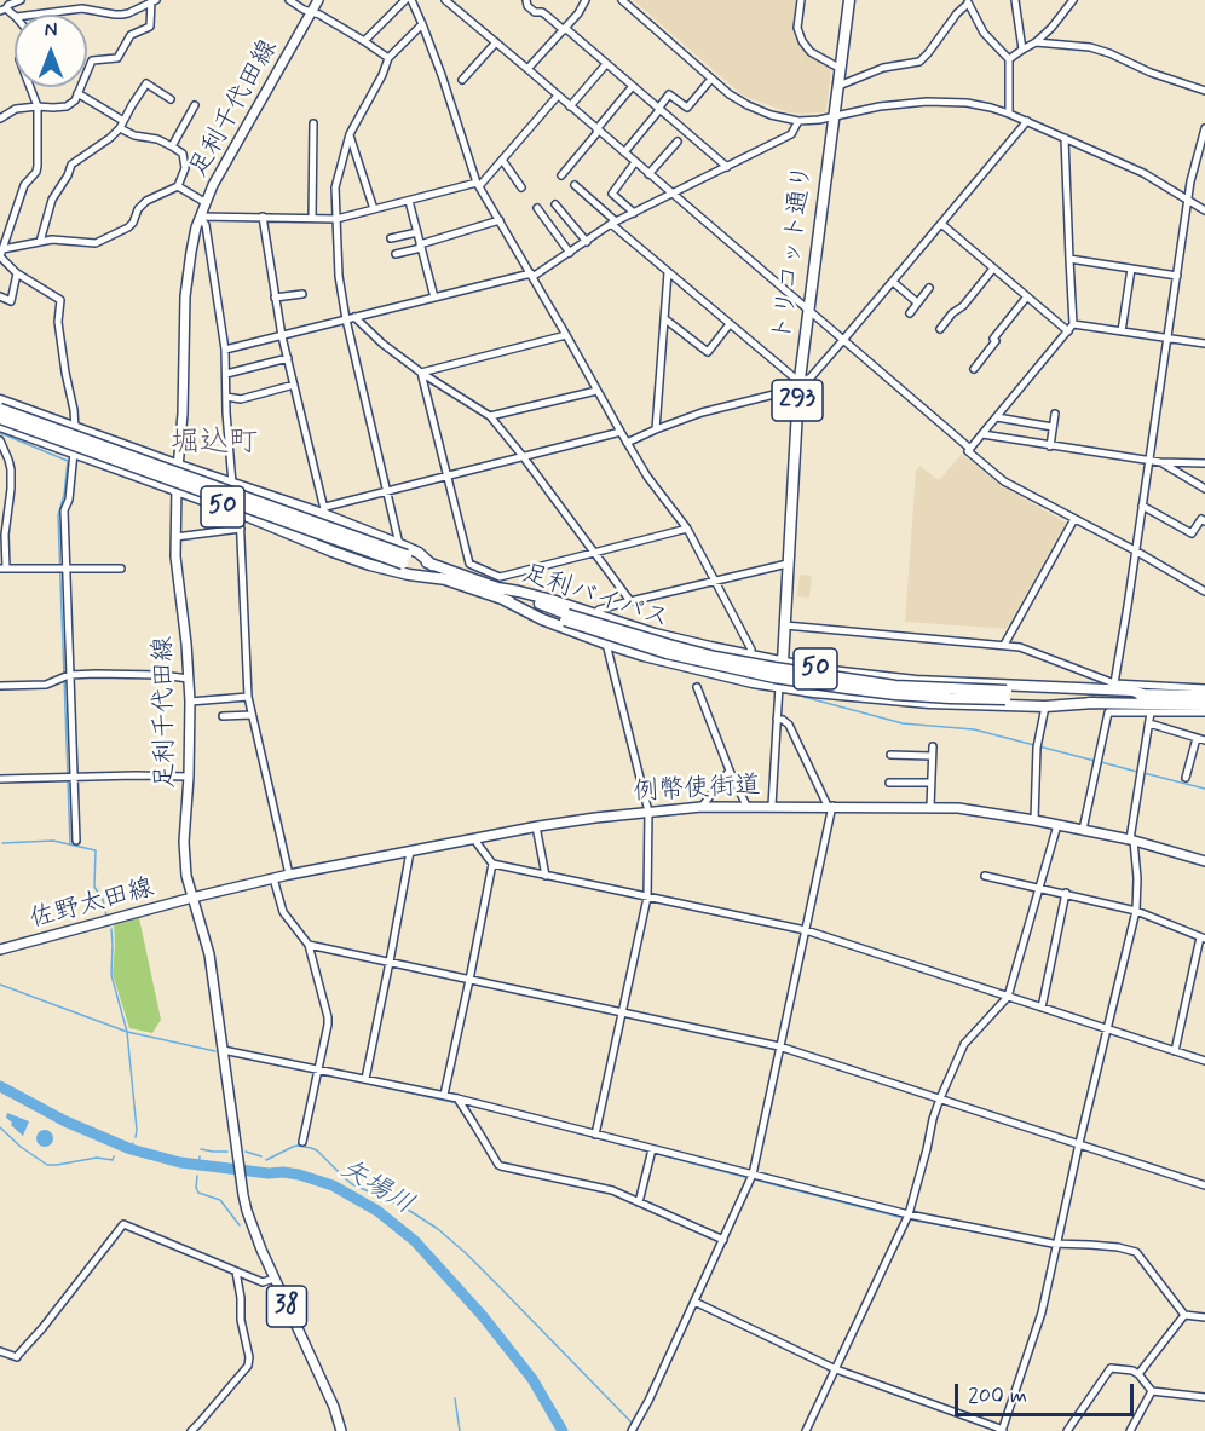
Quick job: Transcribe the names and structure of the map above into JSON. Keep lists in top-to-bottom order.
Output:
{
  "streets": {
    "highway": [
      "トリコット通り",
      "293",
      "50",
      "足利バイパス"
    ],
    "main road": [
      "足利千代田線",
      "例幣使街道",
      "佐野太田線",
      "38"
    ]
  },
  "crossings": [
    ["足利千代田線", "50"],
    ["足利千代田線", "例幣使街道"],
    ["足利千代田線", "佐野太田線"],
    ["トリコット通り", "50"],
    ["50", "足利バイパス"],
    ["例幣使街道", "佐野太田線"]
  ],
  "districts": ["堀込町"],
  "water": ["矢場川"],
  "scale_bar": "200 m",
  "north": "top"
}
